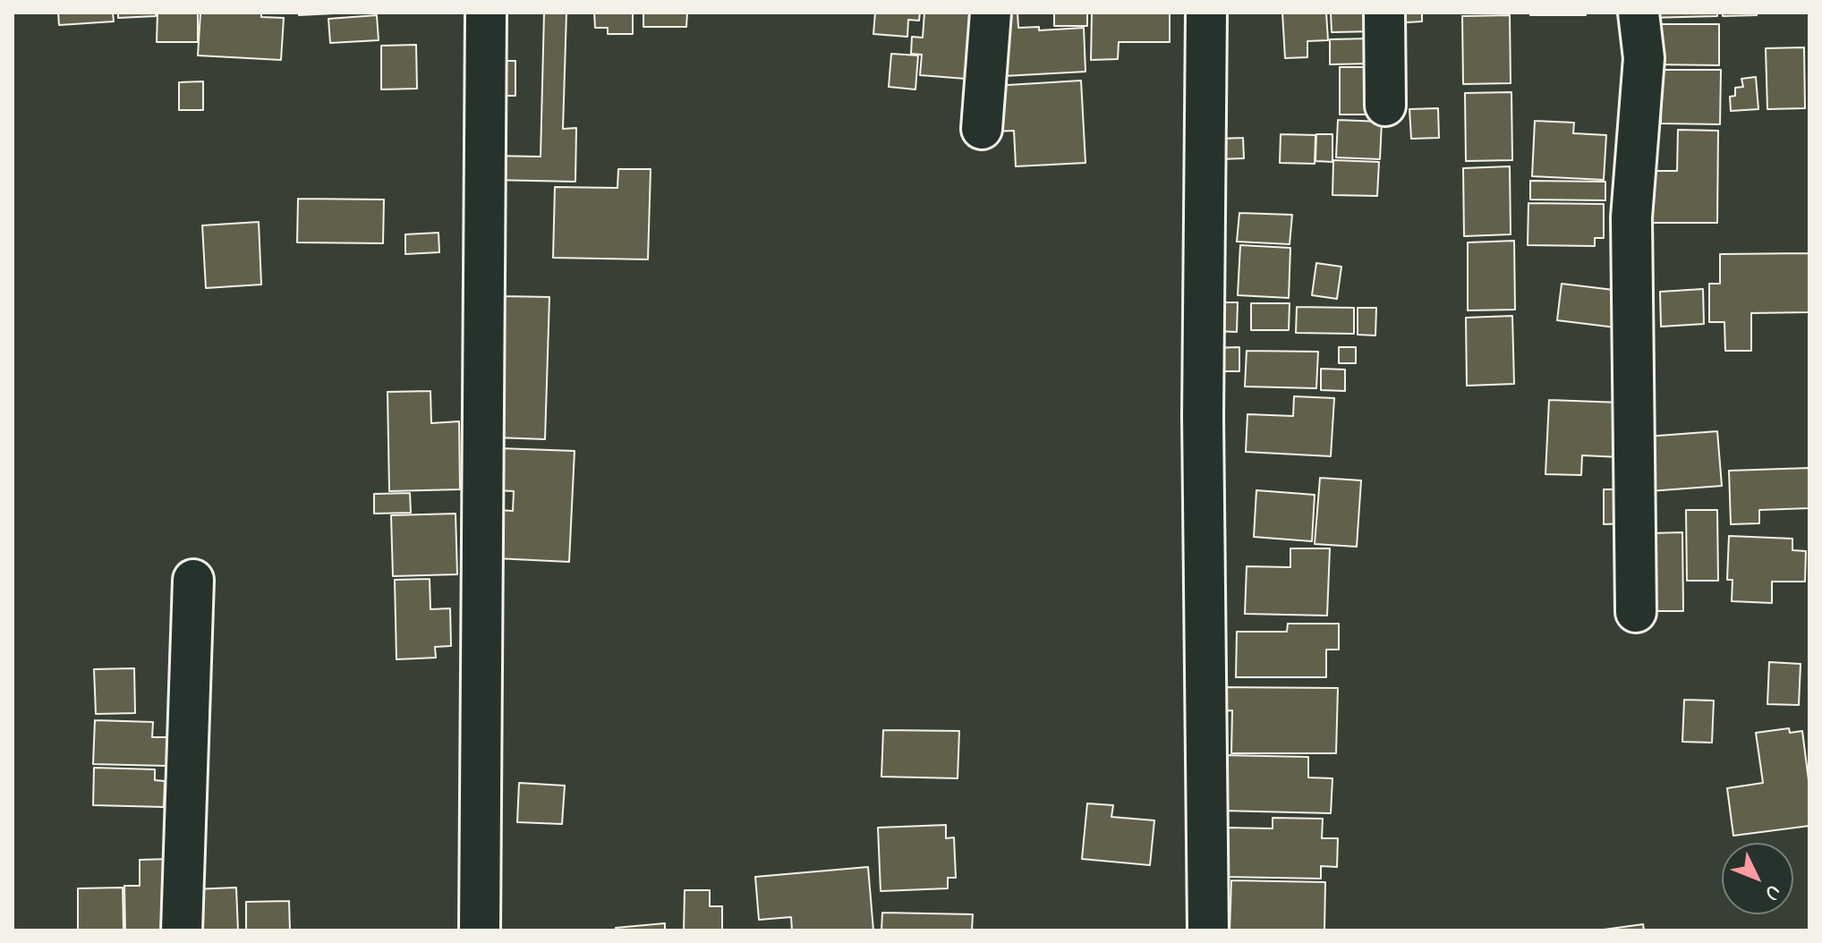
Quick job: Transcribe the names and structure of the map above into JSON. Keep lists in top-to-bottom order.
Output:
{
  "north": "bottom right"
}
